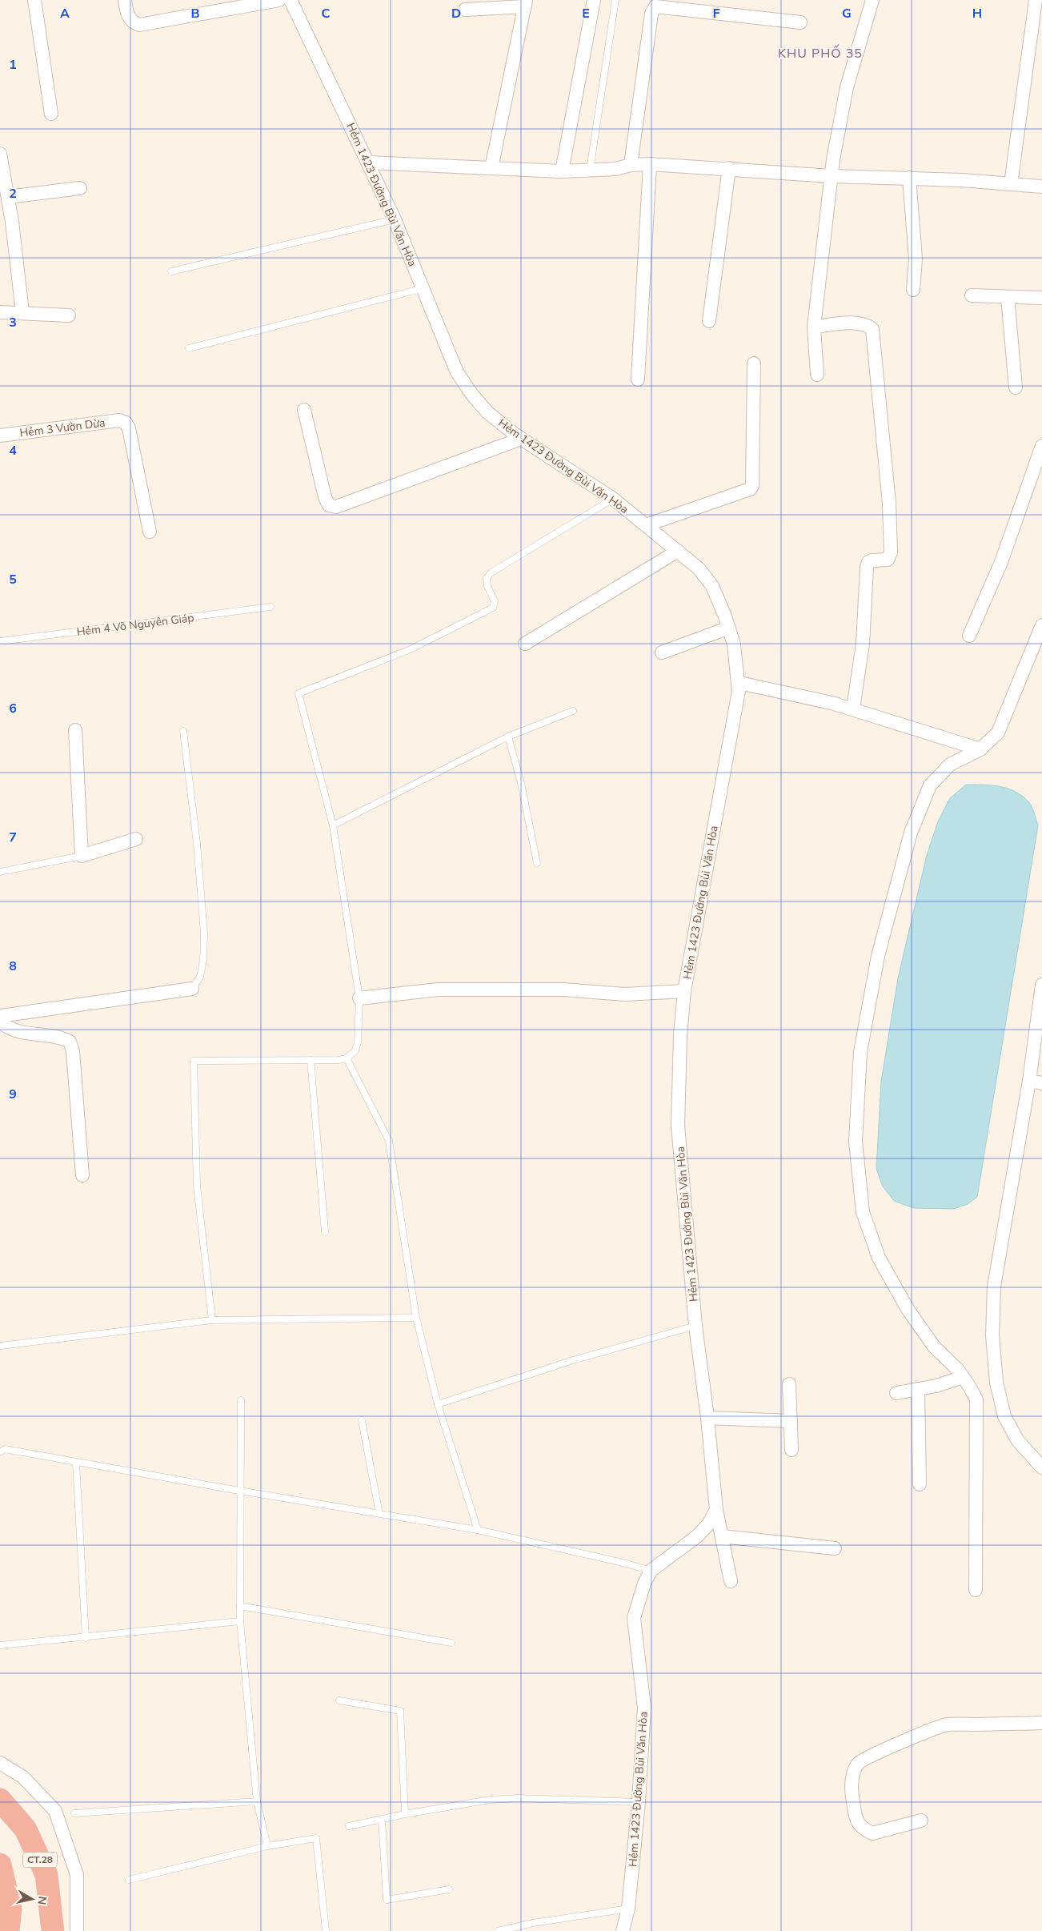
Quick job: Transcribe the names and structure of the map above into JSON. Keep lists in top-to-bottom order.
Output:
{
  "streets": {
    "highway": ["CT.28"],
    "street": ["Hẻm 1423 Đường Bùi Văn Hòa", "Hẻm 3 Vườn Dừa"],
    "lane": ["Hẻm 4 Võ Nguyên Giáp"]
  },
  "districts": ["KHU PHỐ 35"],
  "north": "right",
  "grid": {
    "columns": [
      "A",
      "B",
      "C",
      "D",
      "E",
      "F",
      "G",
      "H"
    ],
    "rows": [
      "1",
      "2",
      "3",
      "4",
      "5",
      "6",
      "7",
      "8",
      "9"
    ]
  }
}
